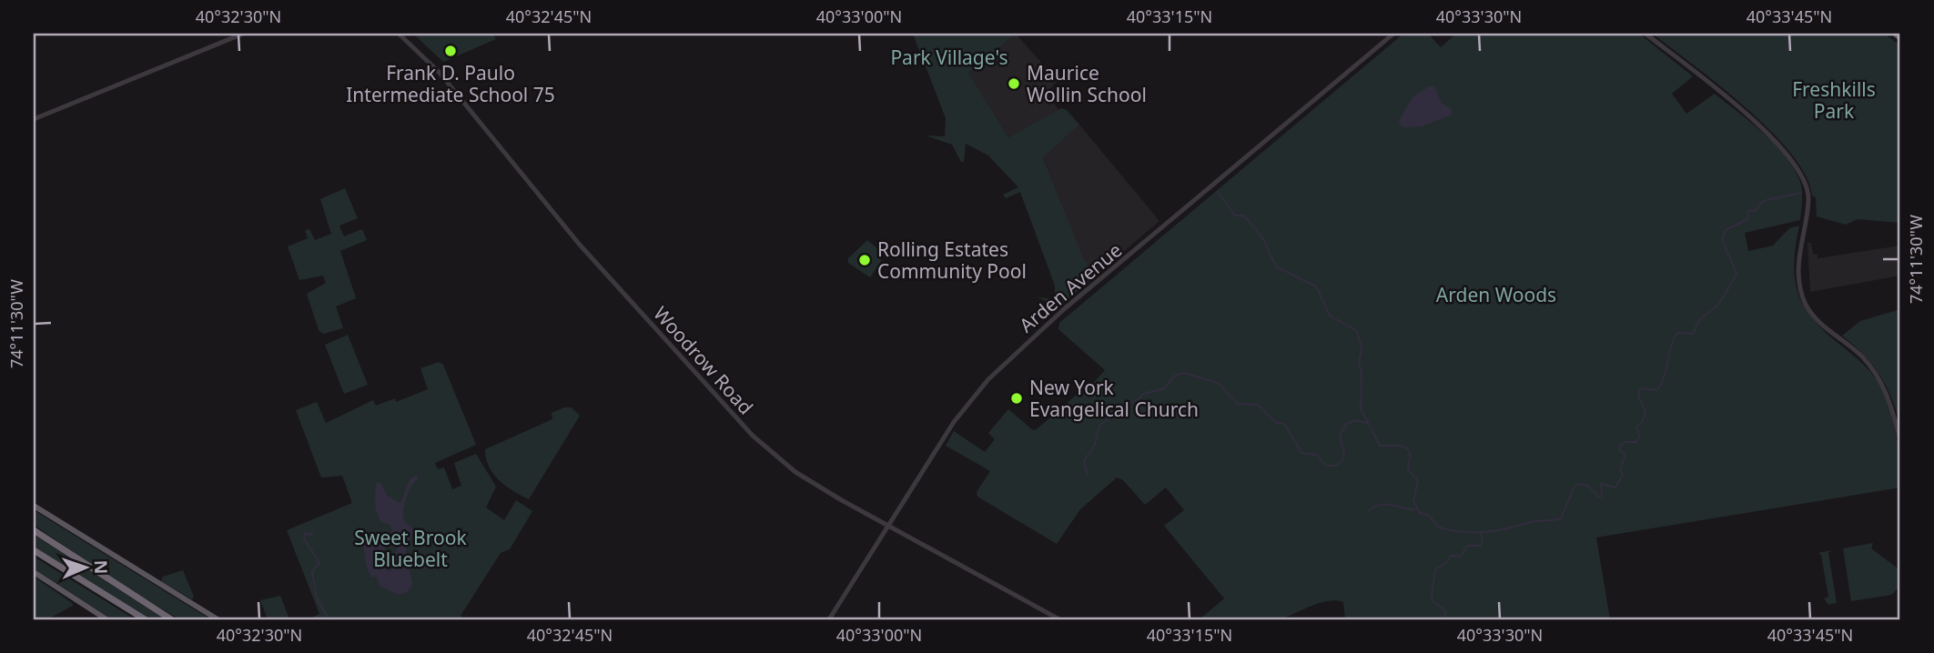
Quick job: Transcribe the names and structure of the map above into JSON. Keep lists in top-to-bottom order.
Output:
{
  "streets": {
    "street": ["Arden Avenue", "Woodrow Road"]
  },
  "crossings": [
    ["Arden Avenue", "Woodrow Road"]
  ],
  "parks": [
    "Park Village's",
    "Freshkills Park",
    "Arden Woods",
    "Sweet Brook Bluebelt"
  ],
  "places": [
    "Frank D. Paulo Intermediate School 75",
    "Maurice Wollin School",
    "Rolling Estates Community Pool",
    "New York Evangelical Church"
  ],
  "north": "right",
  "coordinates": [
    "40°32'30\"N",
    "40°32'45\"N",
    "40°33'00\"N",
    "40°33'15\"N",
    "40°33'30\"N",
    "40°33'45\"N",
    "74°11'30\"W"
  ]
}
